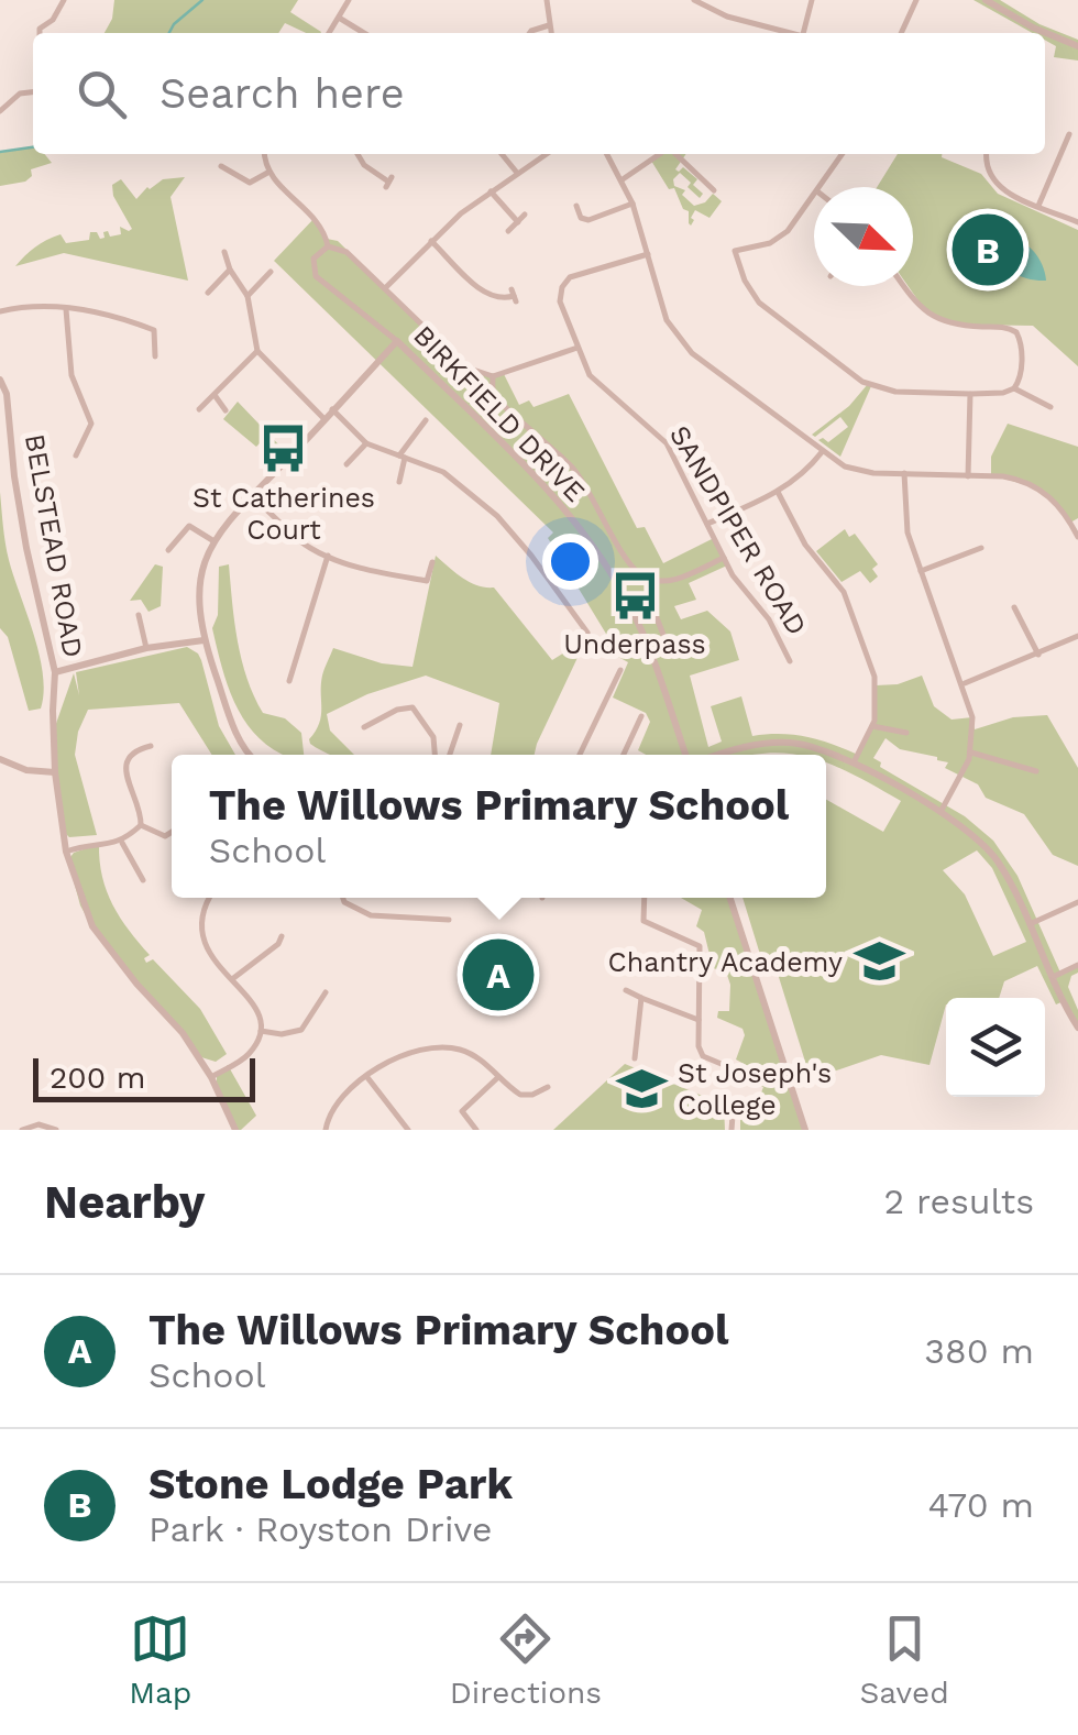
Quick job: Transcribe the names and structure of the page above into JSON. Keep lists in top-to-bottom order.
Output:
{
  "streets": {
    "street": ["BIRKFIELD DRIVE", "SANDPIPER ROAD", "BELSTEAD ROAD"]
  },
  "places": {
    "bus stop": ["St Catherines Court", "Underpass"],
    "school or university": ["Chantry Academy", "St Joseph's College"]
  },
  "scale_bar": "200 m",
  "north": "bottom right",
  "page": {
    "search": "Search here",
    "pins": ["B", "A"],
    "popup": ["The Willows Primary School", "School"],
    "scale": "200 m",
    "heading": ["Nearby", "2 results"],
    "list": [
      {
        "mark": "A",
        "name": "The Willows Primary School",
        "note": "School",
        "value": "380 m"
      },
      {
        "mark": "B",
        "name": "Stone Lodge Park",
        "note": "Park · Royston Drive",
        "value": "470 m"
      }
    ],
    "nav": ["Map", "Directions", "Saved"]
  }
}
